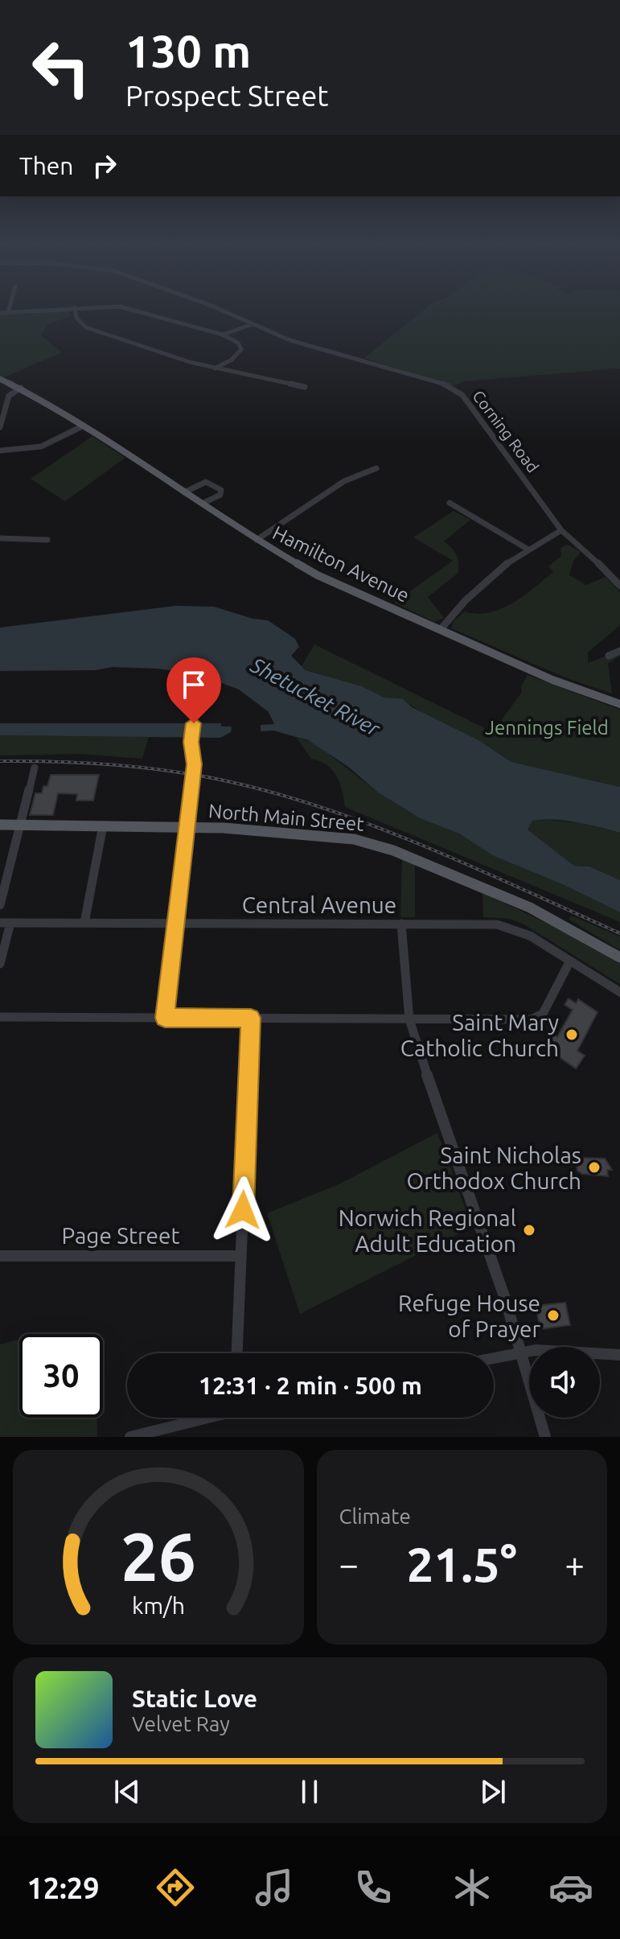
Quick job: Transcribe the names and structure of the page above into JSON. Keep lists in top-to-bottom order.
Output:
{
  "streets": {
    "main road": ["Hamilton Avenue", "North Main Street"],
    "street": ["Corning Road", "Central Avenue", "Page Street"]
  },
  "water": ["Shetucket River"],
  "parks": ["Jennings Field"],
  "places": [
    "Saint Mary Catholic Church",
    "Saint Nicholas Orthodox Church",
    "Norwich Regional Adult Education",
    "Refuge House of Prayer"
  ],
  "page": {
    "turn": ["130 m", "Prospect Street"],
    "then": "Then",
    "limit": "30",
    "trip": "12:31 · 2 min · 500 m",
    "tile": "Climate",
    "heat": ["−", "21.5°", "+"],
    "song": ["Static Love", "Velvet Ray"],
    "tabs": "12:29",
    "gauge": ["26", "km/h"]
  }
}
